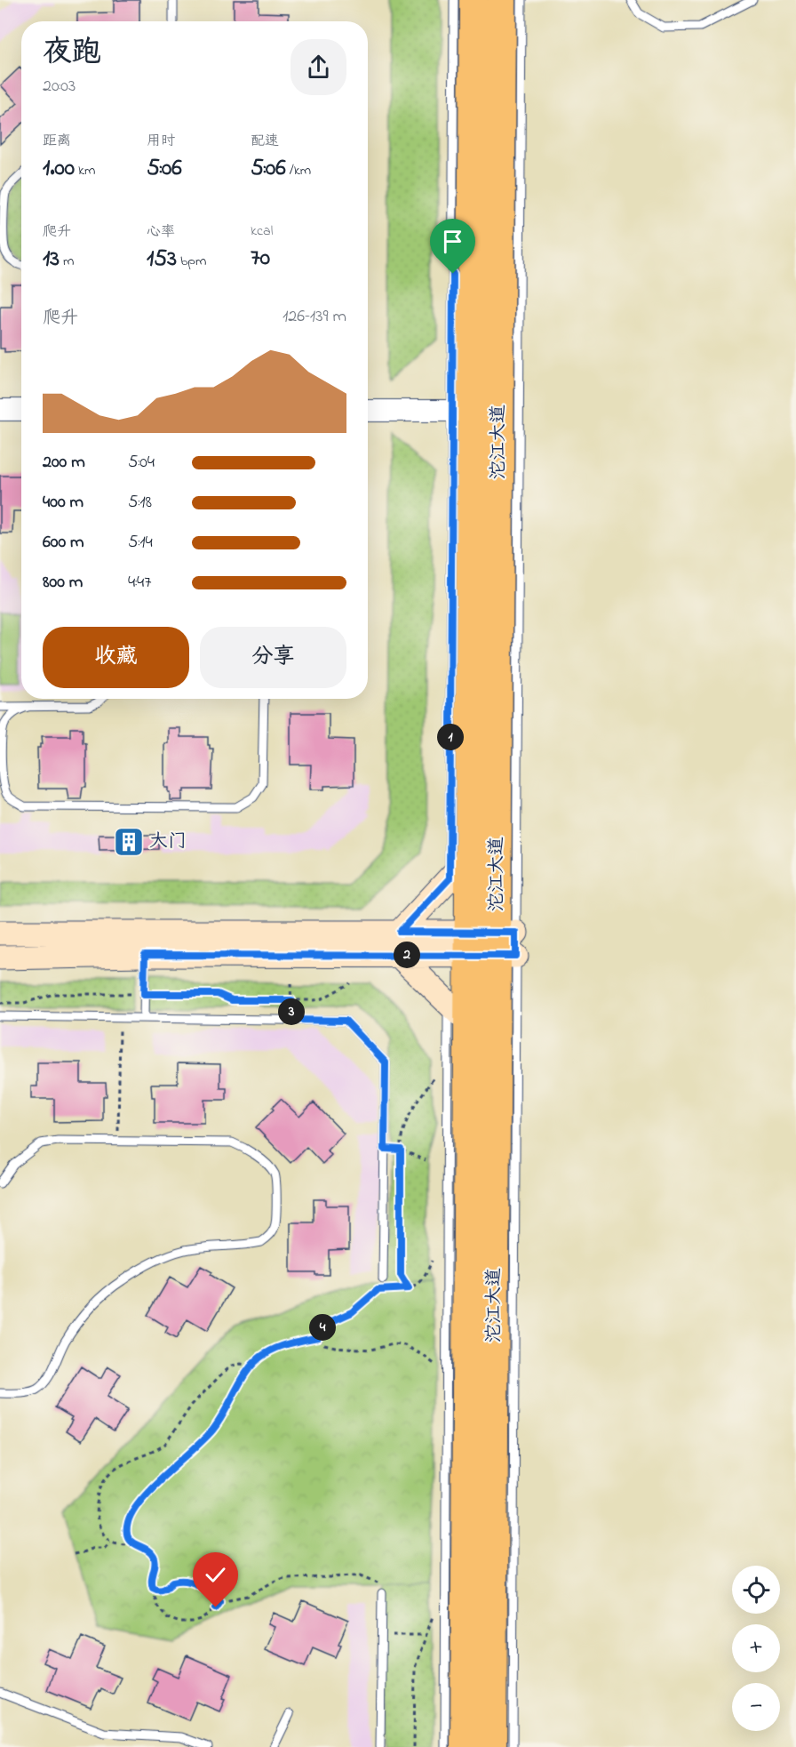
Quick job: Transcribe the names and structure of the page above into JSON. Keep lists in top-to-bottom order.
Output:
{
  "streets": {
    "highway": ["沱江大道"]
  },
  "places": {
    "building": ["大门"]
  },
  "page": {
    "heading": ["夜跑", "20:03"],
    "stats": [
      ["距离", "1.00 km"],
      ["用时", "5:06"],
      ["配速", "5:06 /km"],
      ["爬升", "13 m"],
      ["心率", "153 bpm"],
      ["kcal", "70"]
    ],
    "chart": ["爬升", "126–139 m"],
    "list": [
      {
        "name": "200 m",
        "note": "5:04"
      },
      {
        "name": "400 m",
        "note": "5:18"
      },
      {
        "name": "600 m",
        "note": "5:14"
      },
      {
        "name": "800 m",
        "note": "4:47"
      }
    ],
    "buttons": ["收藏", "分享"],
    "pins": [
      "1",
      "2",
      "3",
      "4"
    ],
    "map_buttons": ["+", "−"]
  }
}
